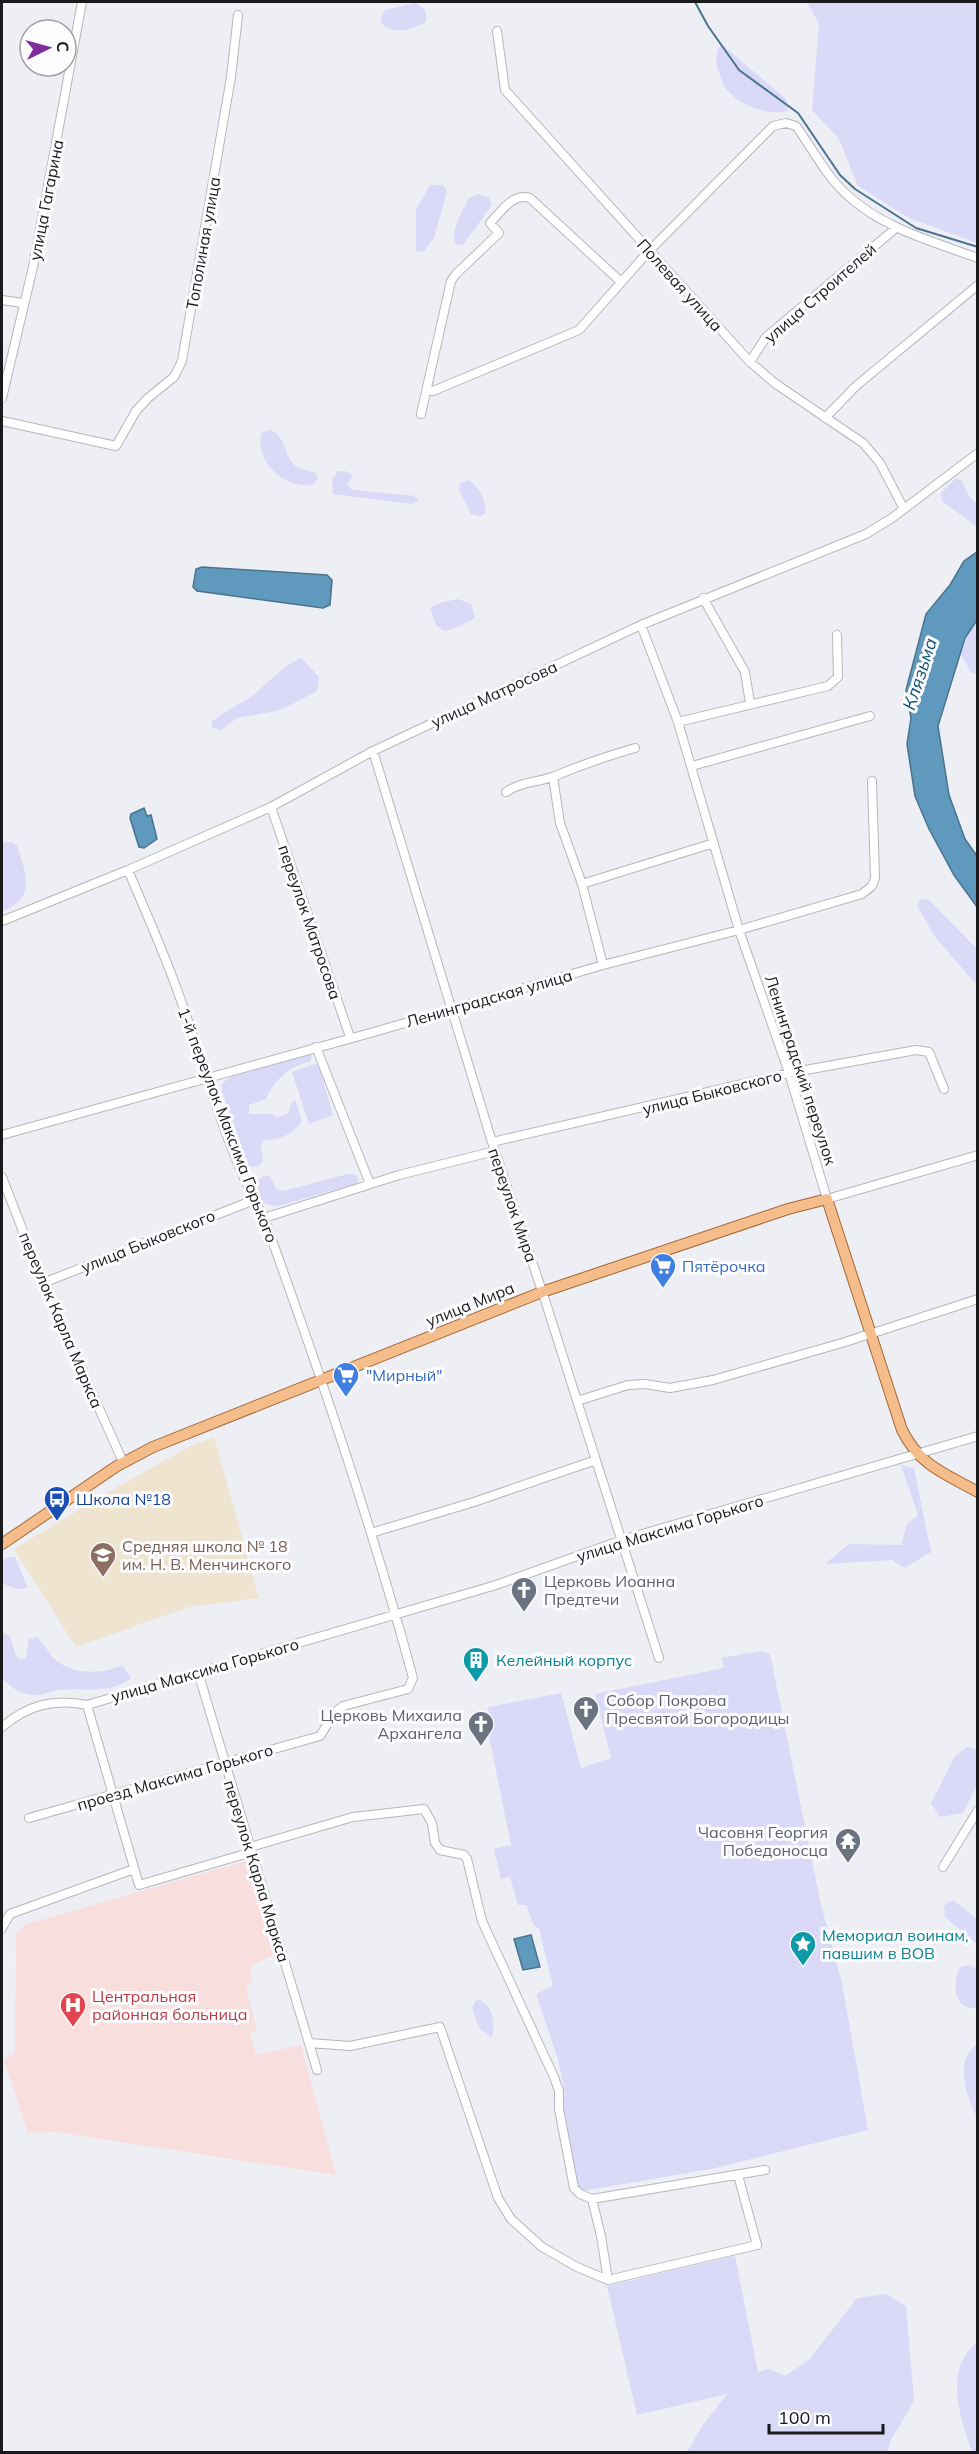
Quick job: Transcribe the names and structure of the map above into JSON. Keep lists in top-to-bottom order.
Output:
{
  "streets": {
    "main road": ["Ленинградский переулок", "улица Мира"],
    "street": [
      "улица Гагарина",
      "Тополиная улица",
      "Полевая улица",
      "улица Строителей",
      "улица Матросова",
      "переулок Матросова",
      "Ленинградская улица",
      "улица Быковского",
      "1-й переулок Максима Горького",
      "переулок Мира",
      "переулок Карла Маркса",
      "улица Максима Горького",
      "проезд Максима Горького"
    ]
  },
  "crossings": [
    ["Полевая улица", "улица Строителей"],
    ["Полевая улица", "улица Матросова"],
    ["улица Матросова", "переулок Матросова"],
    ["улица Матросова", "Ленинградский переулок"],
    ["улица Матросова", "1-й переулок Максима Горького"],
    ["улица Матросова", "переулок Мира"],
    ["переулок Матросова", "Ленинградская улица"],
    ["Ленинградская улица", "Ленинградский переулок"],
    ["Ленинградская улица", "1-й переулок Максима Горького"],
    ["Ленинградская улица", "переулок Мира"],
    ["Ленинградский переулок", "улица Быковского"],
    ["Ленинградский переулок", "улица Мира"],
    ["Ленинградский переулок", "улица Максима Горького"],
    ["улица Быковского", "1-й переулок Максима Горького"],
    ["улица Быковского", "переулок Мира"],
    ["улица Быковского", "переулок Карла Маркса"],
    ["1-й переулок Максима Горького", "улица Мира"],
    ["1-й переулок Максима Горького", "улица Максима Горького"],
    ["1-й переулок Максима Горького", "проезд Максима Горького"],
    ["переулок Мира", "улица Мира"],
    ["переулок Мира", "улица Максима Горького"],
    ["улица Мира", "переулок Карла Маркса"],
    ["переулок Карла Маркса", "улица Максима Горького"],
    ["переулок Карла Маркса", "проезд Максима Горького"]
  ],
  "water": ["Клязьма"],
  "places": {
    "supermarket": ["Пятёрочка", "\"Мирный\""],
    "bus stop": ["Школа №18"],
    "school or university": ["Средняя школа № 18 им. Н. В. Менчинского"],
    "church": ["Церковь Иоанна Предтечи", "Собор Покрова Пресвятой Богородицы", "Церковь Михаила Архангела"],
    "building": ["Келейный корпус"],
    "temple": ["Часовня Георгия Победоносца"],
    "place": ["Мемориал воинам, павшим в ВОВ"],
    "hospital": ["Центральная районная больница"]
  },
  "scale_bar": "100 m",
  "north": "right"
}
